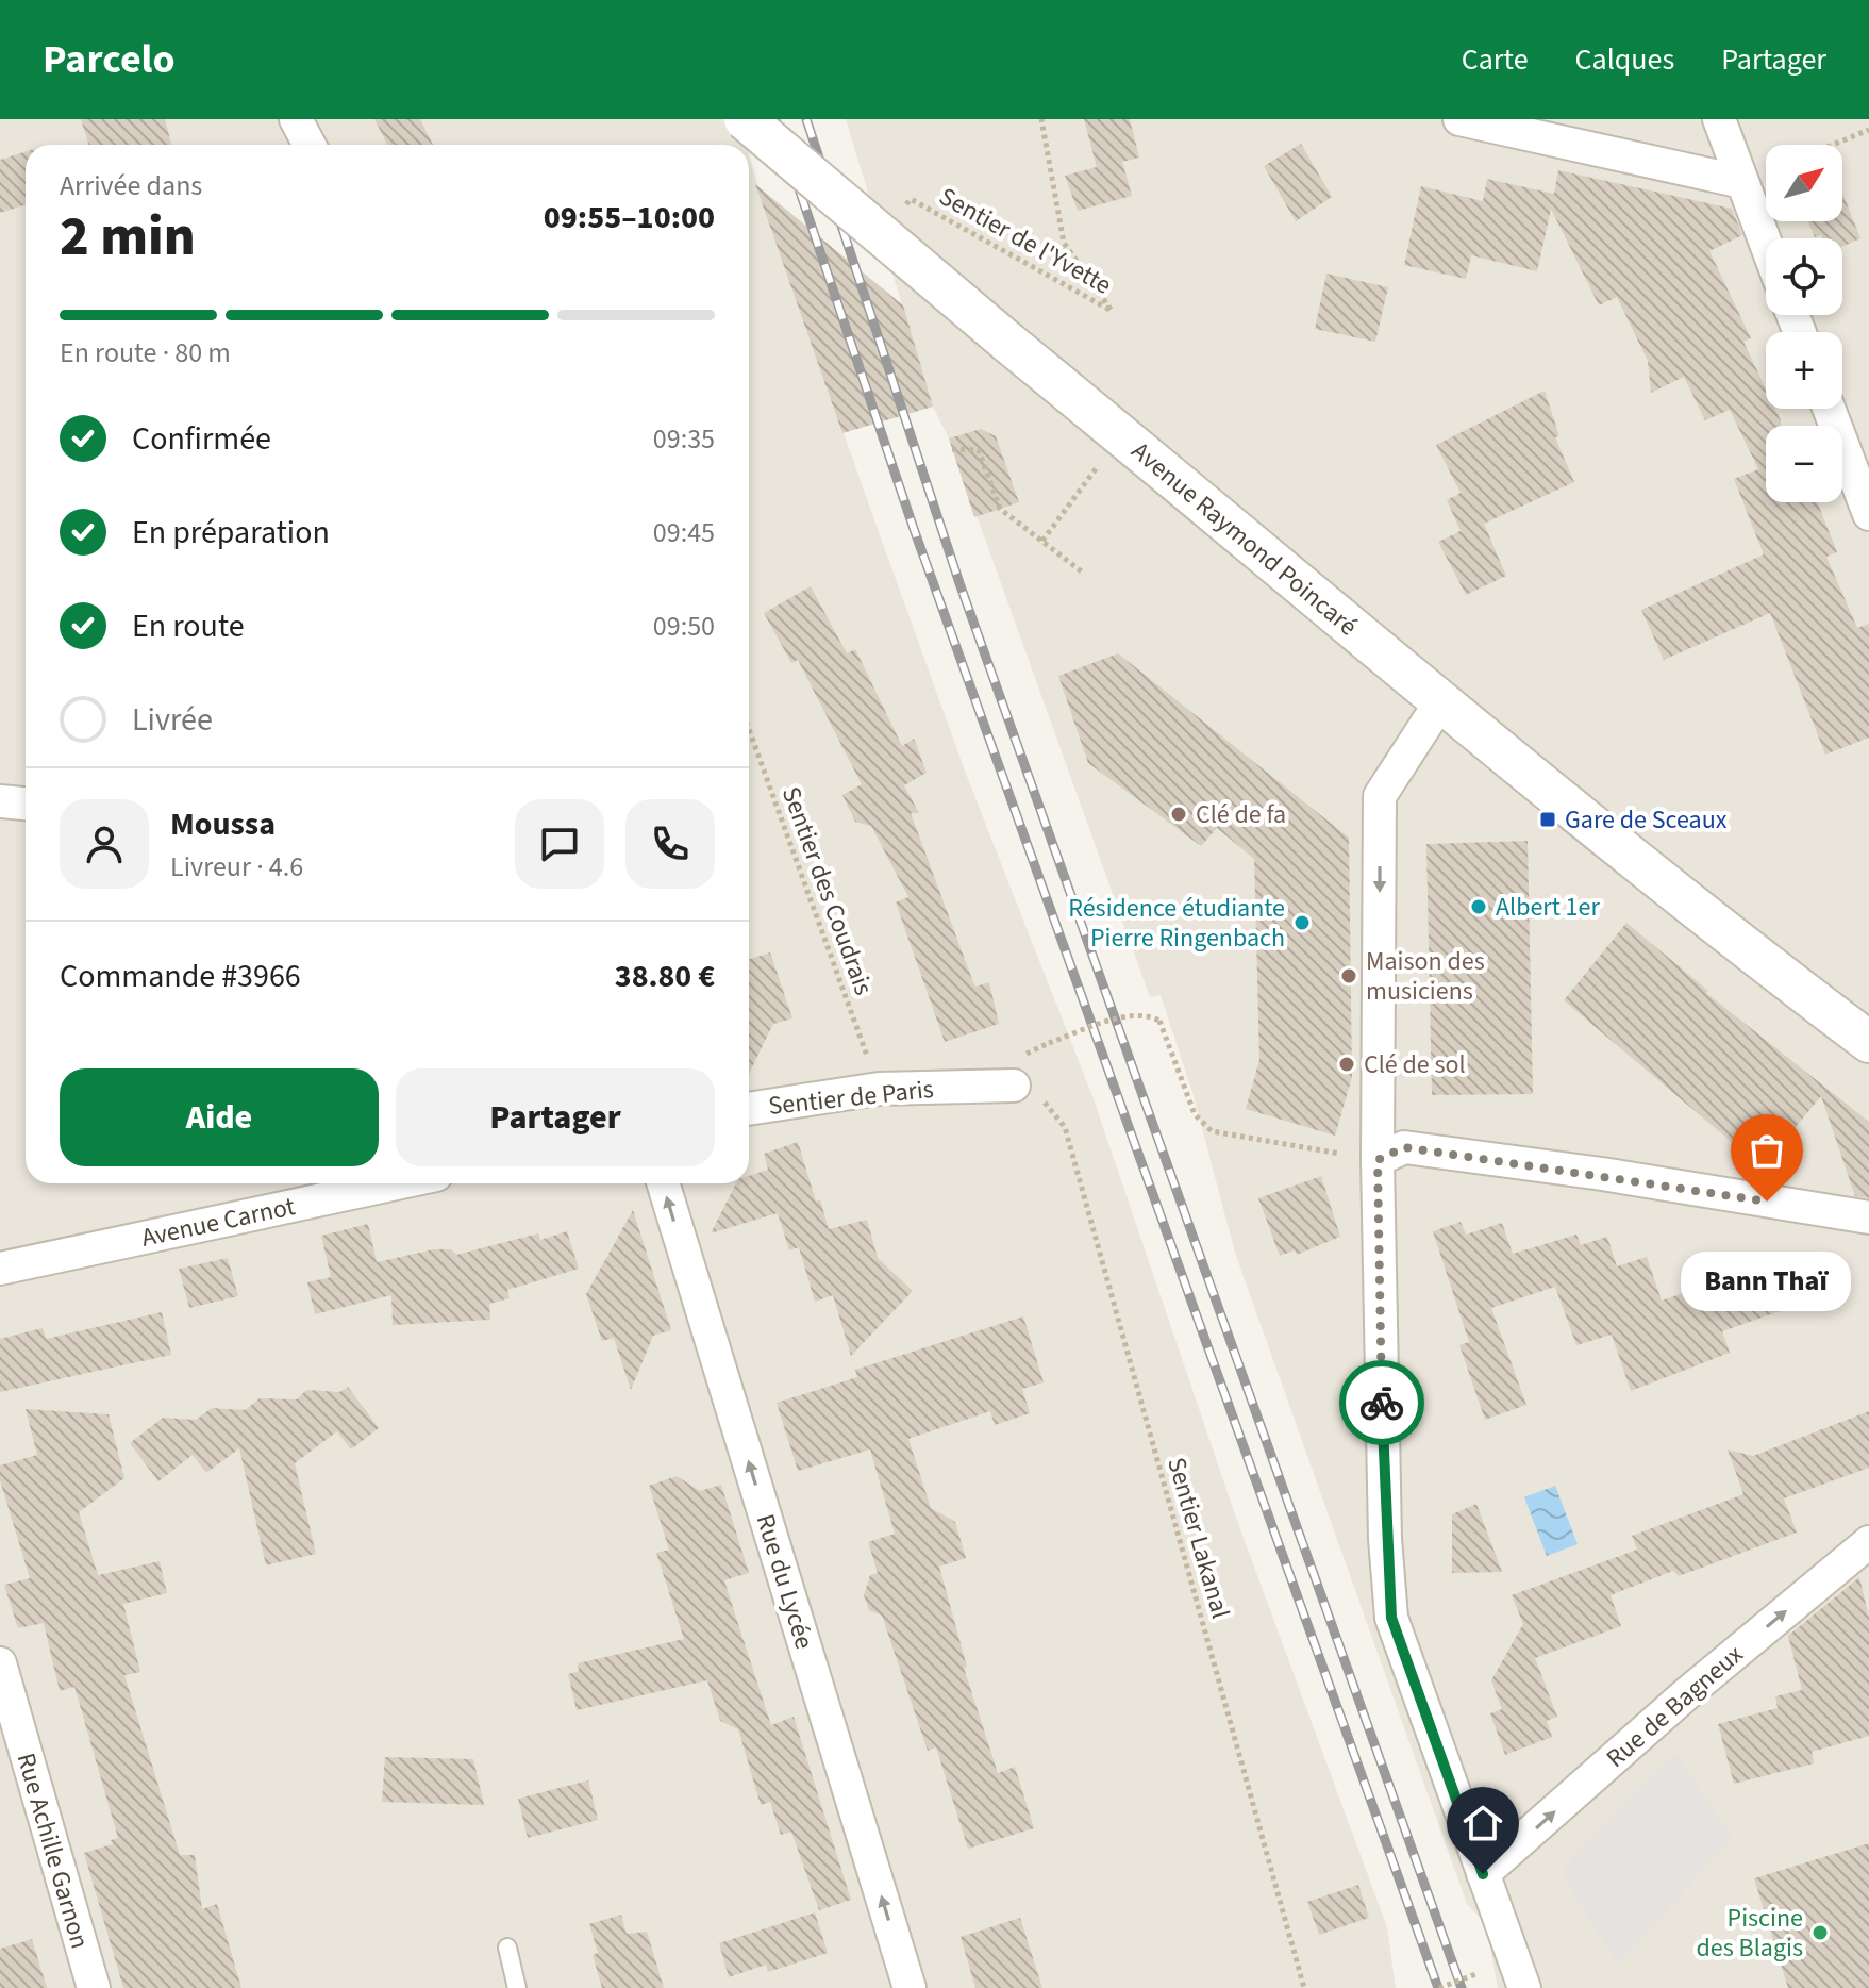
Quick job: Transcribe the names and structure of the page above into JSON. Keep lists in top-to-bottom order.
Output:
{
  "streets": {
    "street": [
      "Avenue Raymond Poincaré",
      "Sentier de Paris",
      "Avenue Carnot",
      "Rue du Lycée",
      "Rue de Bagneux",
      "Rue Achille Garnon"
    ],
    "path": ["Sentier de l'Yvette", "Sentier des Coudrais", "Sentier Lakanal"]
  },
  "crossings": [
    ["Sentier de l'Yvette", "Avenue Raymond Poincaré"],
    ["Sentier des Coudrais", "Sentier de Paris"]
  ],
  "one_way": ["Rue du Lycée", "Rue de Bagneux"],
  "places": {
    "other": [
      "Clé de fa",
      "Albert 1er",
      "Résidence étudiante Pierre Ringenbach",
      "Maison des musiciens",
      "Clé de sol",
      "Bann Thaï",
      "Piscine des Blagis"
    ],
    "transit": ["Gare de Sceaux"]
  },
  "north": "top right",
  "page": {
    "header": "Parcelo",
    "nav": ["Carte", "Calques", "Partager"],
    "map_buttons": ["+", "−"],
    "heading": ["2 min", "Arrivée dans", "09:55–10:00"],
    "panel": [
      "Moussa",
      "Livreur · 4.6",
      "Commande #3966",
      "38.80 €"
    ],
    "bar": "En route · 80 m",
    "list": [
      ["Confirmée", "09:35"],
      ["En préparation", "09:45"],
      ["En route", "09:50"],
      "Livrée"
    ],
    "buttons": ["Aide", "Partager"],
    "bubble": "Bann Thaï"
  }
}
